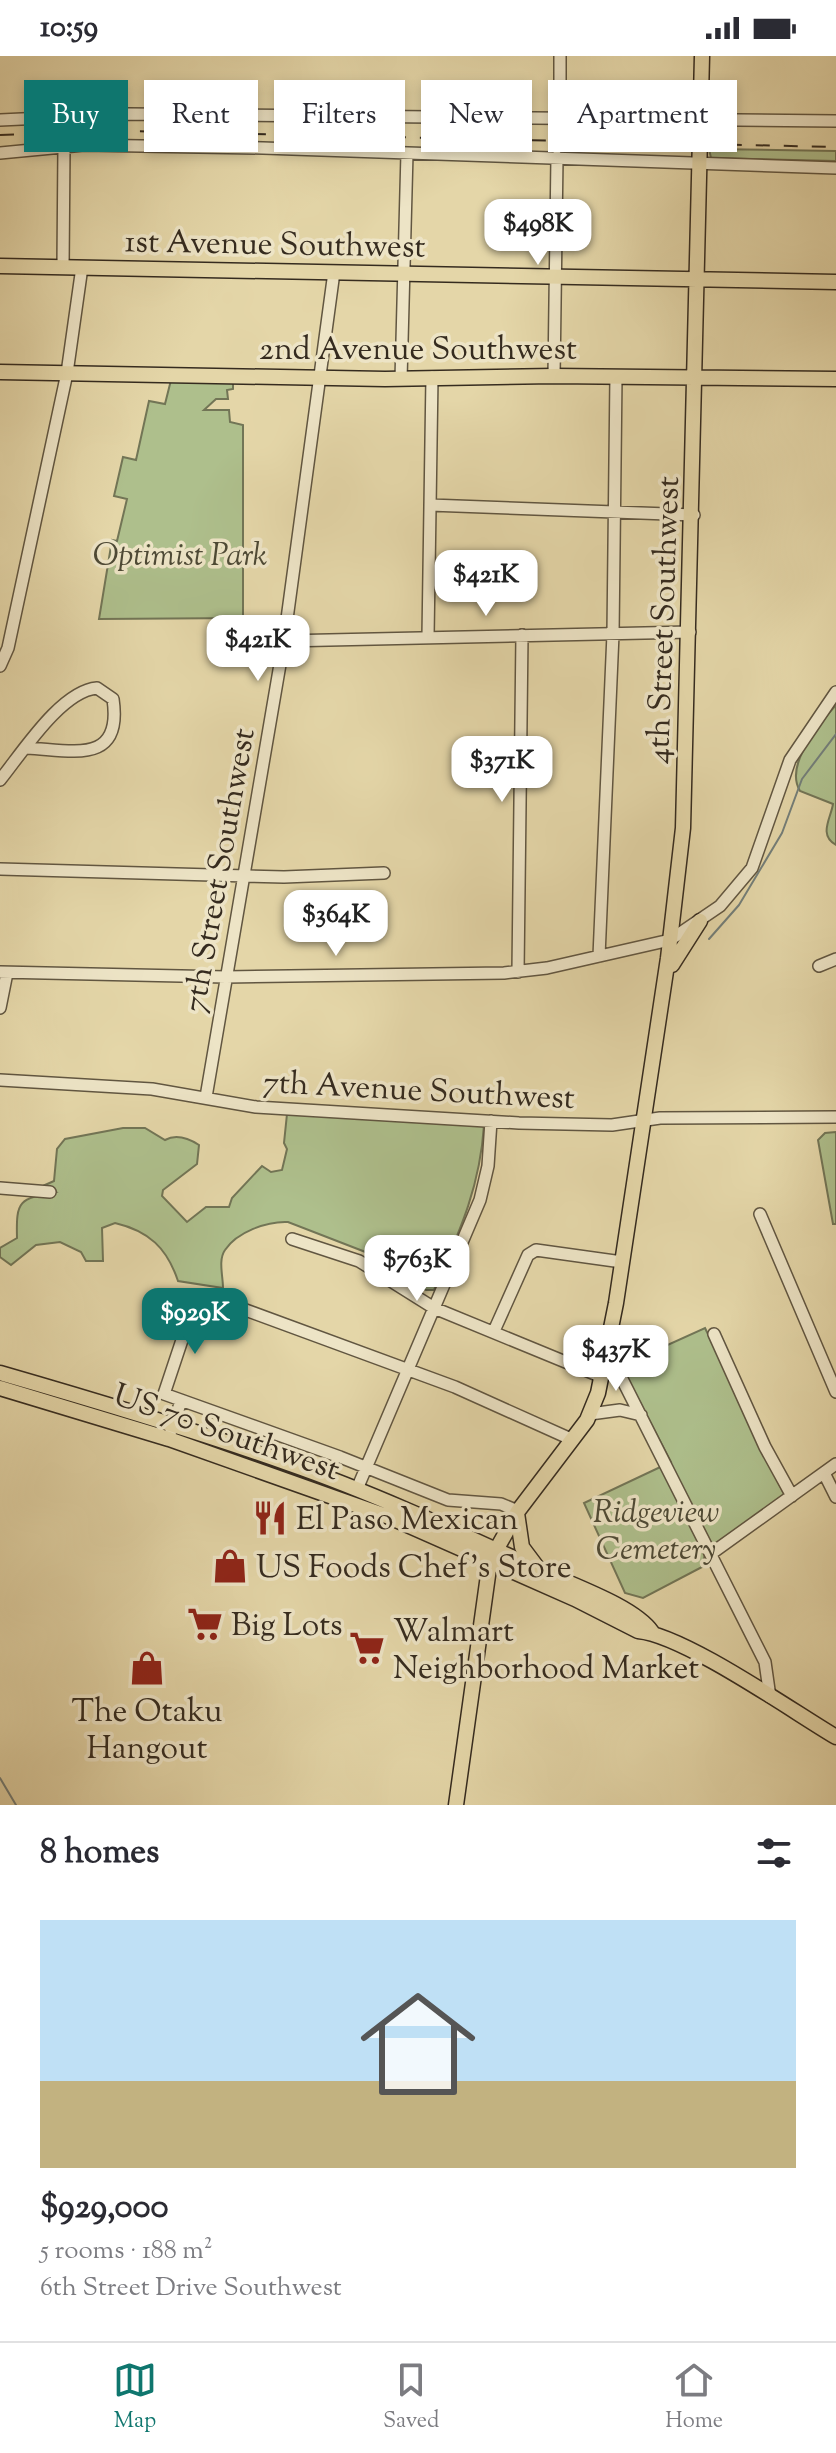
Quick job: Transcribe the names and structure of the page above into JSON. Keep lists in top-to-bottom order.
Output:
{
  "streets": {
    "main road": [
      "1st Avenue Southwest",
      "2nd Avenue Southwest",
      "4th Street Southwest",
      "US 70 Southwest"
    ],
    "street": ["7th Street Southwest", "7th Avenue Southwest"]
  },
  "crossings": [
    ["1st Avenue Southwest", "4th Street Southwest"],
    ["1st Avenue Southwest", "7th Street Southwest"],
    ["2nd Avenue Southwest", "4th Street Southwest"],
    ["2nd Avenue Southwest", "7th Street Southwest"],
    ["4th Street Southwest", "7th Avenue Southwest"],
    ["4th Street Southwest", "US 70 Southwest"],
    ["7th Street Southwest", "7th Avenue Southwest"]
  ],
  "parks": ["Optimist Park", "Ridgeview Cemetery"],
  "places": {
    "restaurant": ["El Paso Mexican"],
    "shop": ["US Foods Chef's Store", "The Otaku Hangout"],
    "supermarket": ["Big Lots", "Walmart Neighborhood Market"]
  },
  "page": {
    "status": "10:59",
    "chip": [
      "Buy",
      "Rent",
      "Filters",
      "New",
      "Apartment"
    ],
    "price": [
      "$498K",
      "$421K",
      "$421K",
      "$371K",
      "$364K",
      "$763K",
      "$929K",
      "$437K"
    ],
    "heading": "8 homes",
    "list": [
      {
        "name": "$929,000",
        "note": "5 rooms · 188 m² · 6th Street Drive Southwest"
      }
    ],
    "tabs": ["Map", "Saved", "Home"]
  }
}
